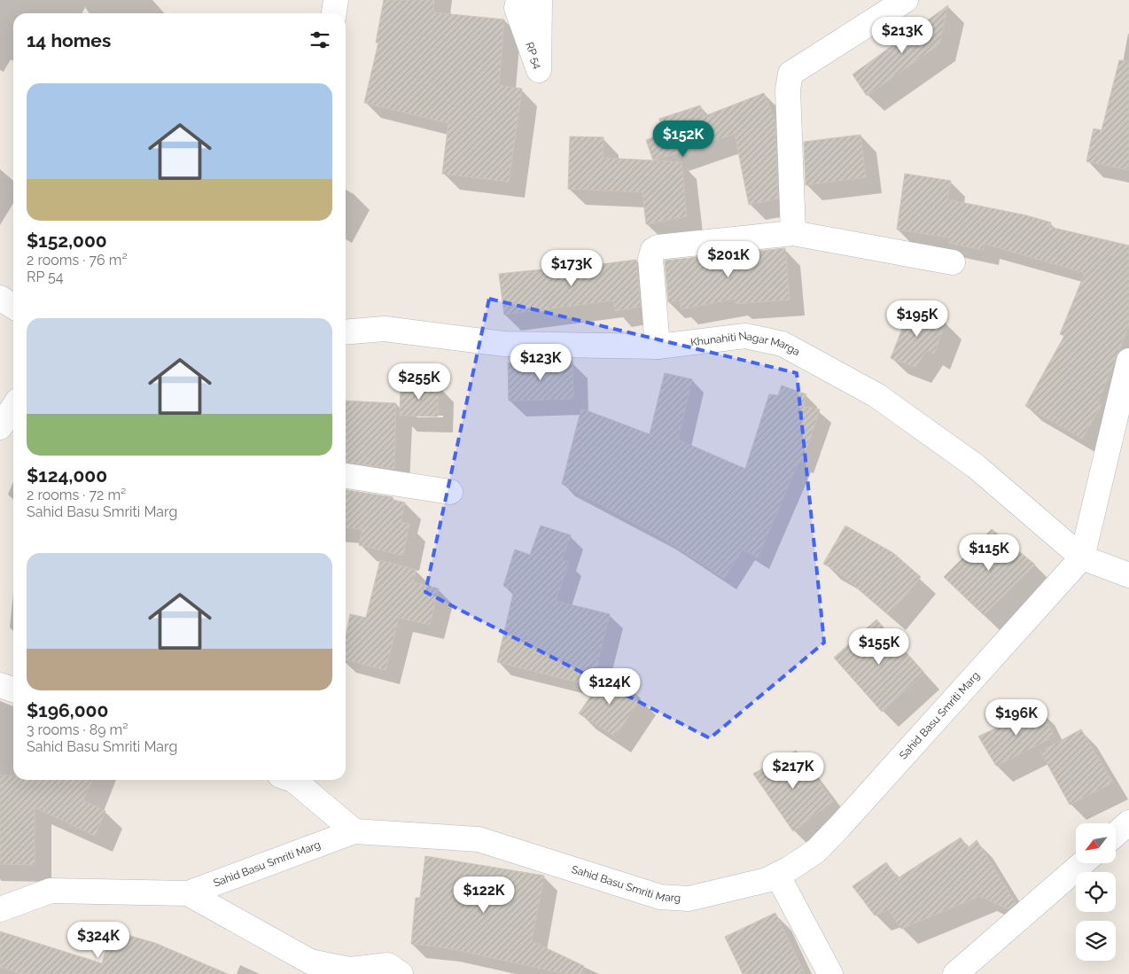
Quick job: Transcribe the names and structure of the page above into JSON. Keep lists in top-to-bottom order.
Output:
{
  "streets": {
    "street": ["RP 54", "Khunahiti Nagar Marga", "Sahid Basu Smriti Marg"]
  },
  "crossings": [
    ["Khunahiti Nagar Marga", "Sahid Basu Smriti Marg"]
  ],
  "north": "bottom left",
  "page": {
    "heading": "14 homes",
    "price": [
      "$213K",
      "$152K",
      "$201K",
      "$173K",
      "$195K",
      "$123K",
      "$255K",
      "$115K",
      "$155K",
      "$124K",
      "$196K",
      "$217K",
      "$122K",
      "$324K"
    ],
    "list": [
      {
        "name": "$152,000",
        "note": "2 rooms · 76 m² · RP 54"
      },
      {
        "name": "$124,000",
        "note": "2 rooms · 72 m² · Sahid Basu Smriti Marg"
      },
      {
        "name": "$196,000",
        "note": "3 rooms · 89 m² · Sahid Basu Smriti Marg"
      }
    ]
  }
}
